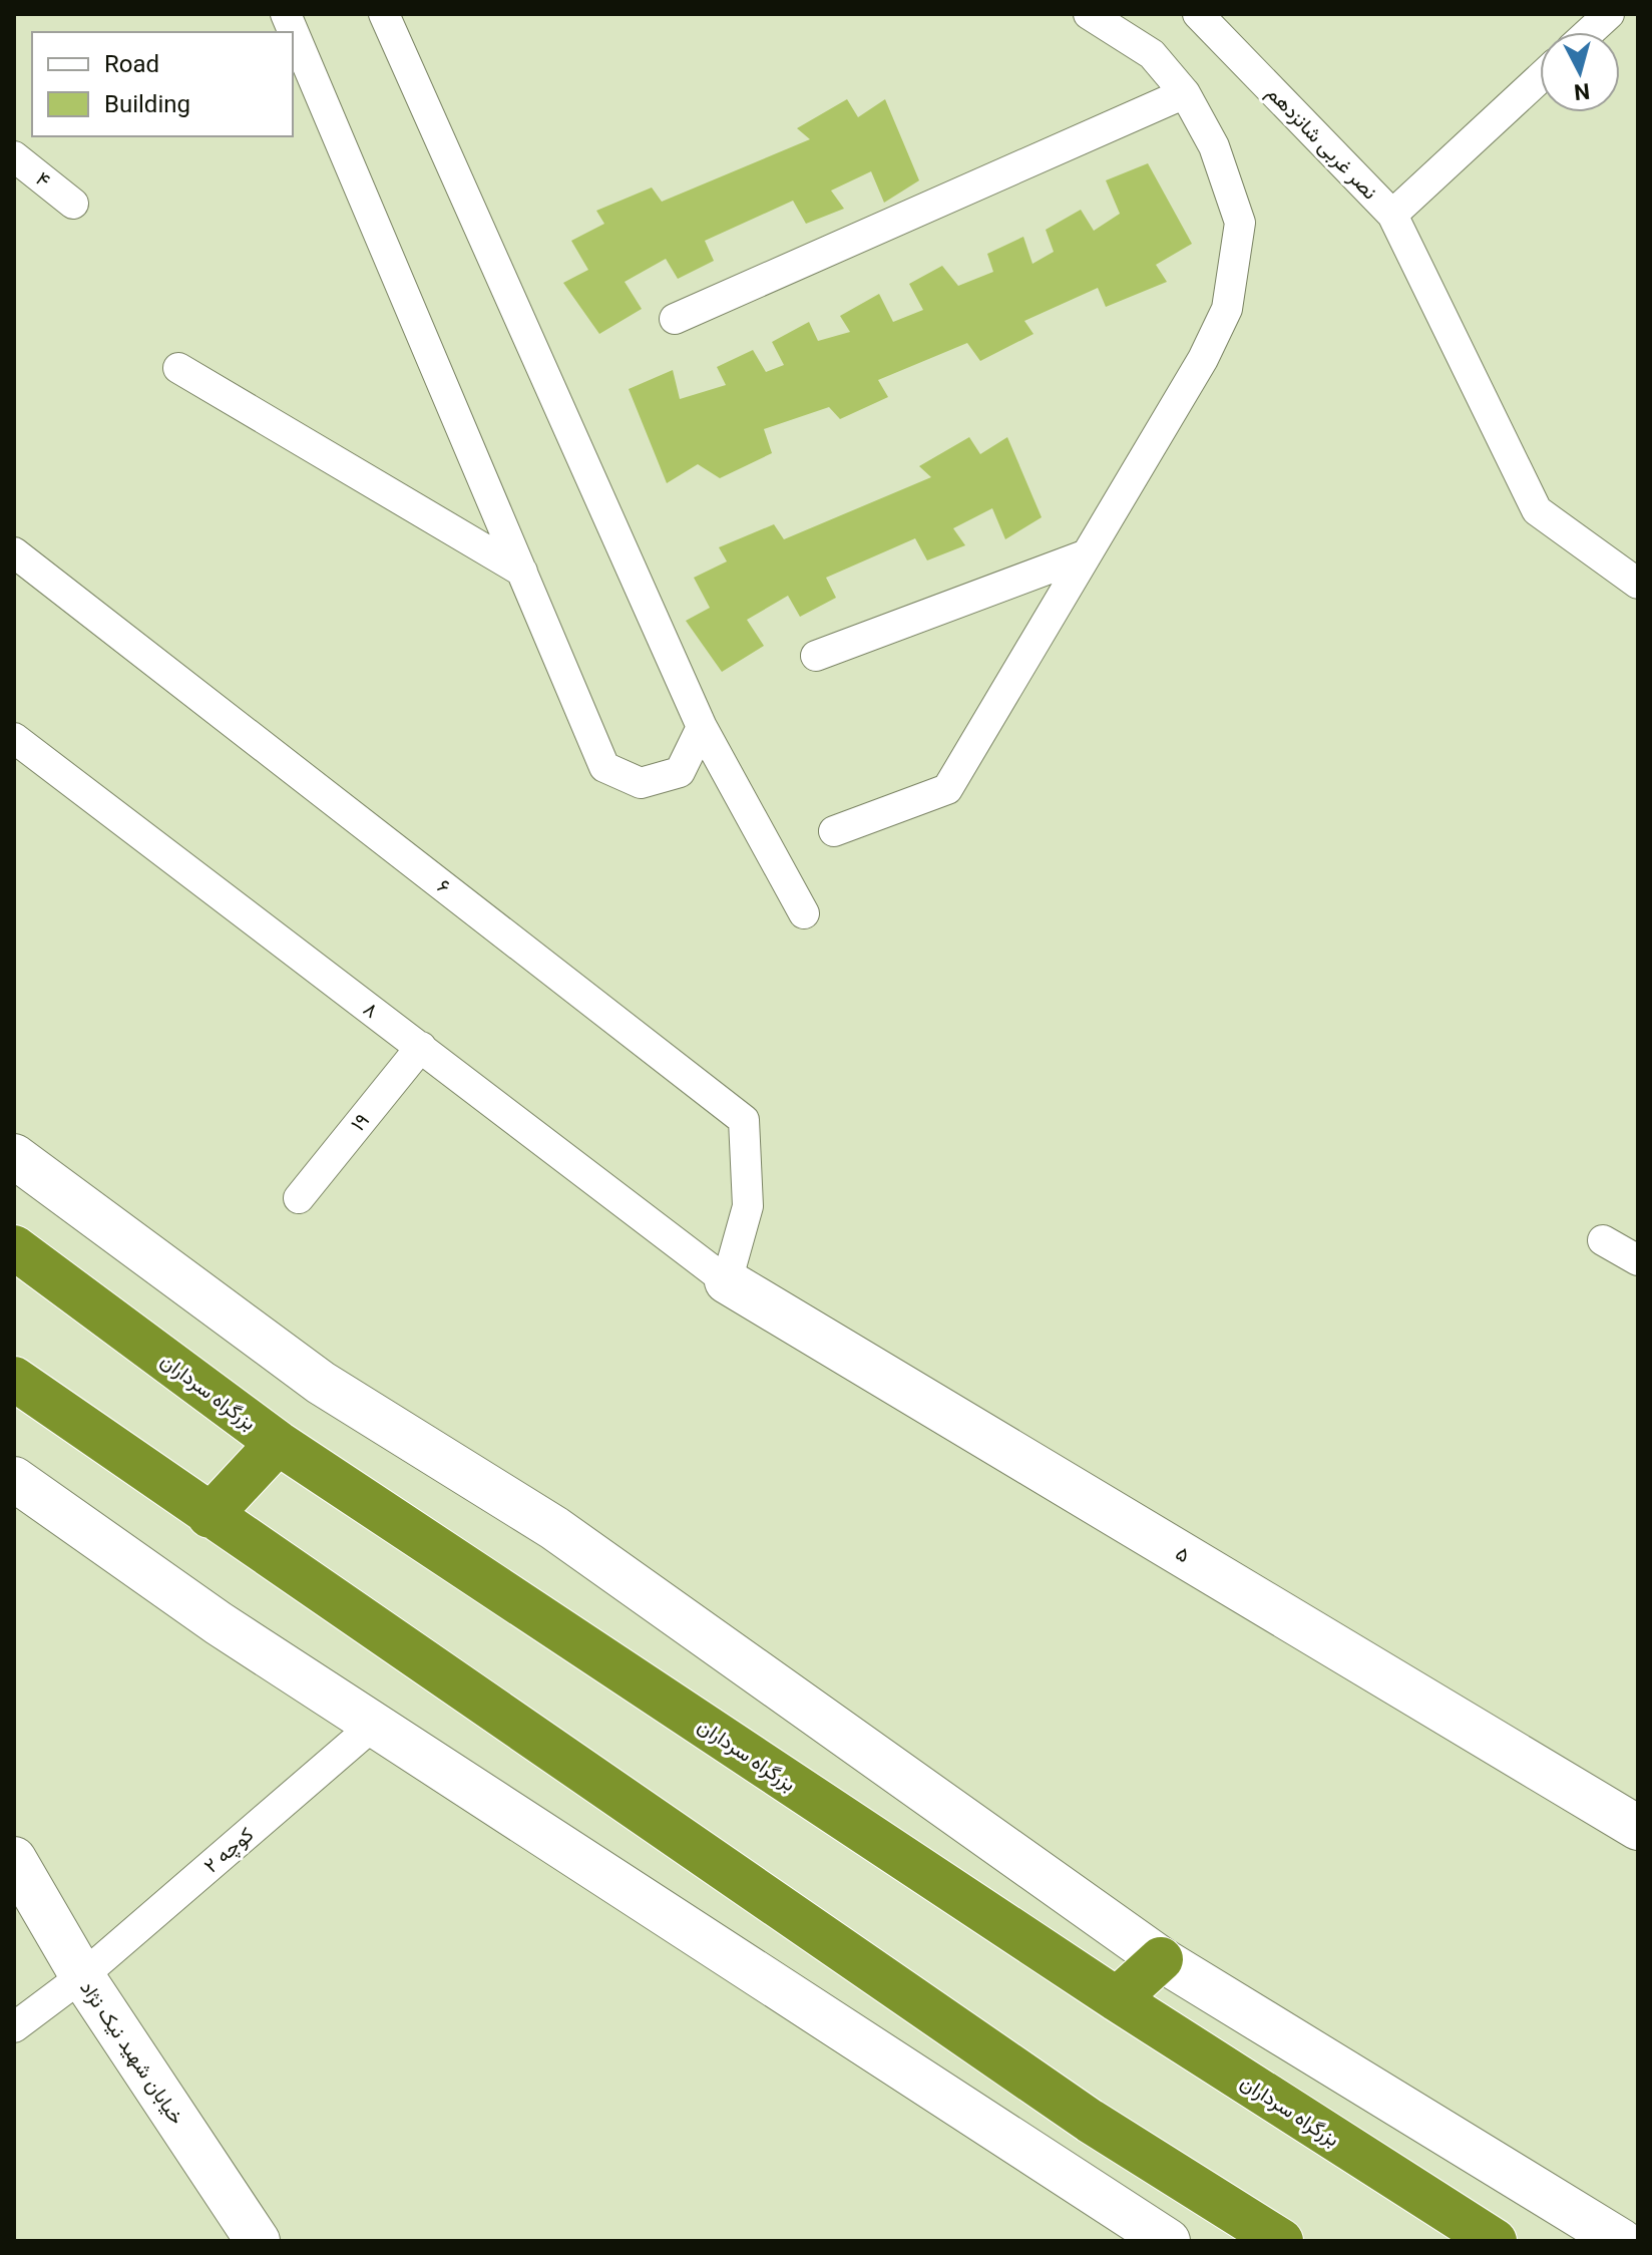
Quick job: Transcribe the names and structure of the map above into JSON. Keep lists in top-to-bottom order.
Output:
{
  "streets": {
    "highway": ["بزرگراه سرداران"],
    "main road": ["۵", "خیابان شهید نیک نژاد"],
    "street": [
      "نصر غربی شانزدهم",
      "۴",
      "۶",
      "۸",
      "۱۹",
      "کوچه ۲"
    ]
  },
  "crossings": [
    ["۶", "۸"],
    ["۶", "۵"],
    ["۸", "۱۹"],
    ["۸", "۵"],
    ["کوچه ۲", "خیابان شهید نیک نژاد"]
  ],
  "legend": ["Road", "Building"],
  "north": "bottom"
}
